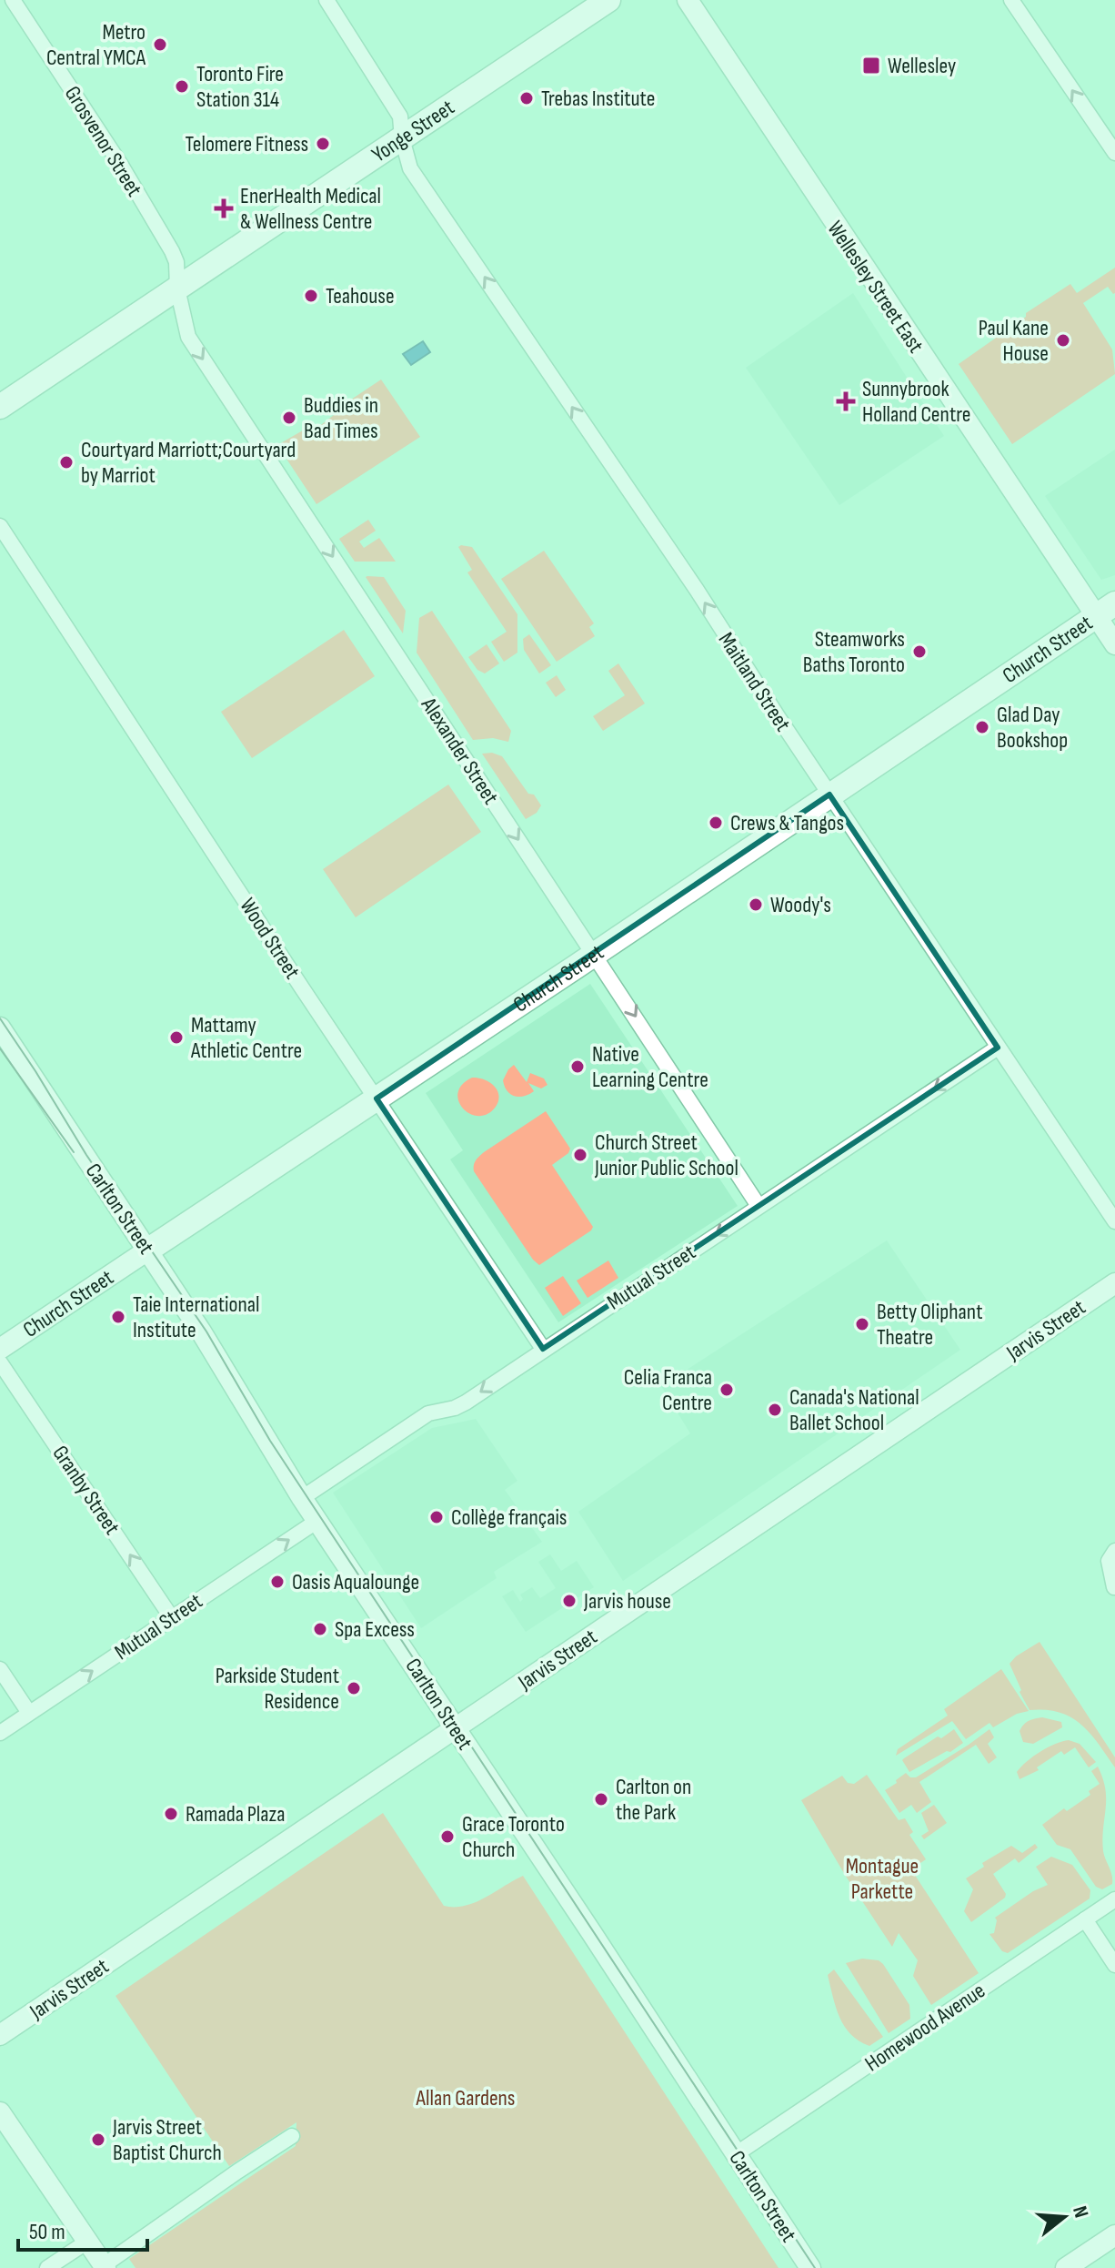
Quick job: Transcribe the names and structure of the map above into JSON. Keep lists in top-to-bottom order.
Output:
{
  "streets": {
    "main road": [
      "Yonge Street",
      "Wellesley Street East",
      "Church Street",
      "Carlton Street",
      "Jarvis Street"
    ],
    "street": [
      "Grosvenor Street",
      "Maitland Street",
      "Alexander Street",
      "Wood Street",
      "Mutual Street",
      "Granby Street",
      "Homewood Avenue"
    ]
  },
  "crossings": [
    ["Yonge Street", "Grosvenor Street"],
    ["Yonge Street", "Maitland Street"],
    ["Yonge Street", "Alexander Street"],
    ["Grosvenor Street", "Alexander Street"],
    ["Wellesley Street East", "Church Street"],
    ["Church Street", "Maitland Street"],
    ["Church Street", "Alexander Street"],
    ["Church Street", "Wood Street"],
    ["Church Street", "Carlton Street"],
    ["Maitland Street", "Mutual Street"],
    ["Alexander Street", "Mutual Street"],
    ["Wood Street", "Mutual Street"],
    ["Carlton Street", "Mutual Street"],
    ["Carlton Street", "Jarvis Street"],
    ["Carlton Street", "Homewood Avenue"],
    ["Mutual Street", "Granby Street"]
  ],
  "one_way": ["Maitland Street", "Alexander Street", "Granby Street"],
  "parks": ["Montague Parkette", "Allan Gardens"],
  "places": {
    "other": [
      "Metro Central YMCA",
      "Toronto Fire Station 314",
      "Trebas Institute",
      "Telomere Fitness",
      "Teahouse",
      "Paul Kane House",
      "Buddies in Bad Times",
      "Courtyard Marriott;Courtyard by Marriot",
      "Steamworks Baths Toronto",
      "Glad Day Bookshop",
      "Crews & Tangos",
      "Woody's",
      "Mattamy Athletic Centre",
      "Native Learning Centre",
      "Church Street Junior Public School",
      "Taie International Institute",
      "Betty Oliphant Theatre",
      "Celia Franca Centre",
      "Canada's National Ballet School",
      "Collège français",
      "Oasis Aqualounge",
      "Jarvis house",
      "Spa Excess",
      "Parkside Student Residence",
      "Carlton on the Park",
      "Ramada Plaza",
      "Grace Toronto Church",
      "Jarvis Street Baptist Church"
    ],
    "transit": ["Wellesley"],
    "health": ["EnerHealth Medical & Wellness Centre", "Sunnybrook Holland Centre"]
  },
  "scale_bar": "50 m",
  "north": "right"
}
